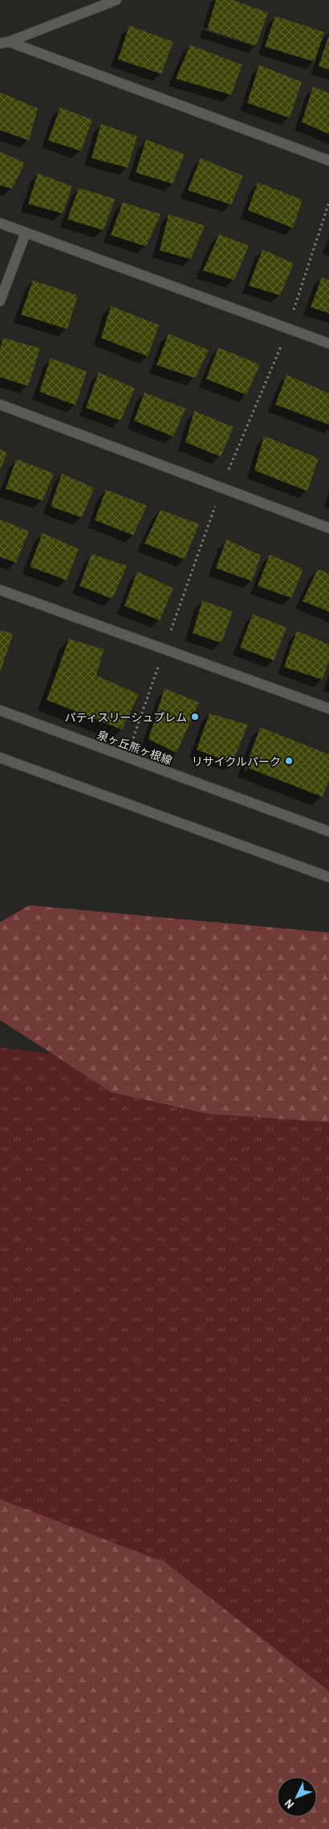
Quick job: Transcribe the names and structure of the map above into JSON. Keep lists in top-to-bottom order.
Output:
{
  "streets": {
    "street": ["泉ヶ丘熊ヶ根線"]
  },
  "places": ["パティスリーシュプレム", "リサイクルパーク"],
  "north": "bottom left"
}
